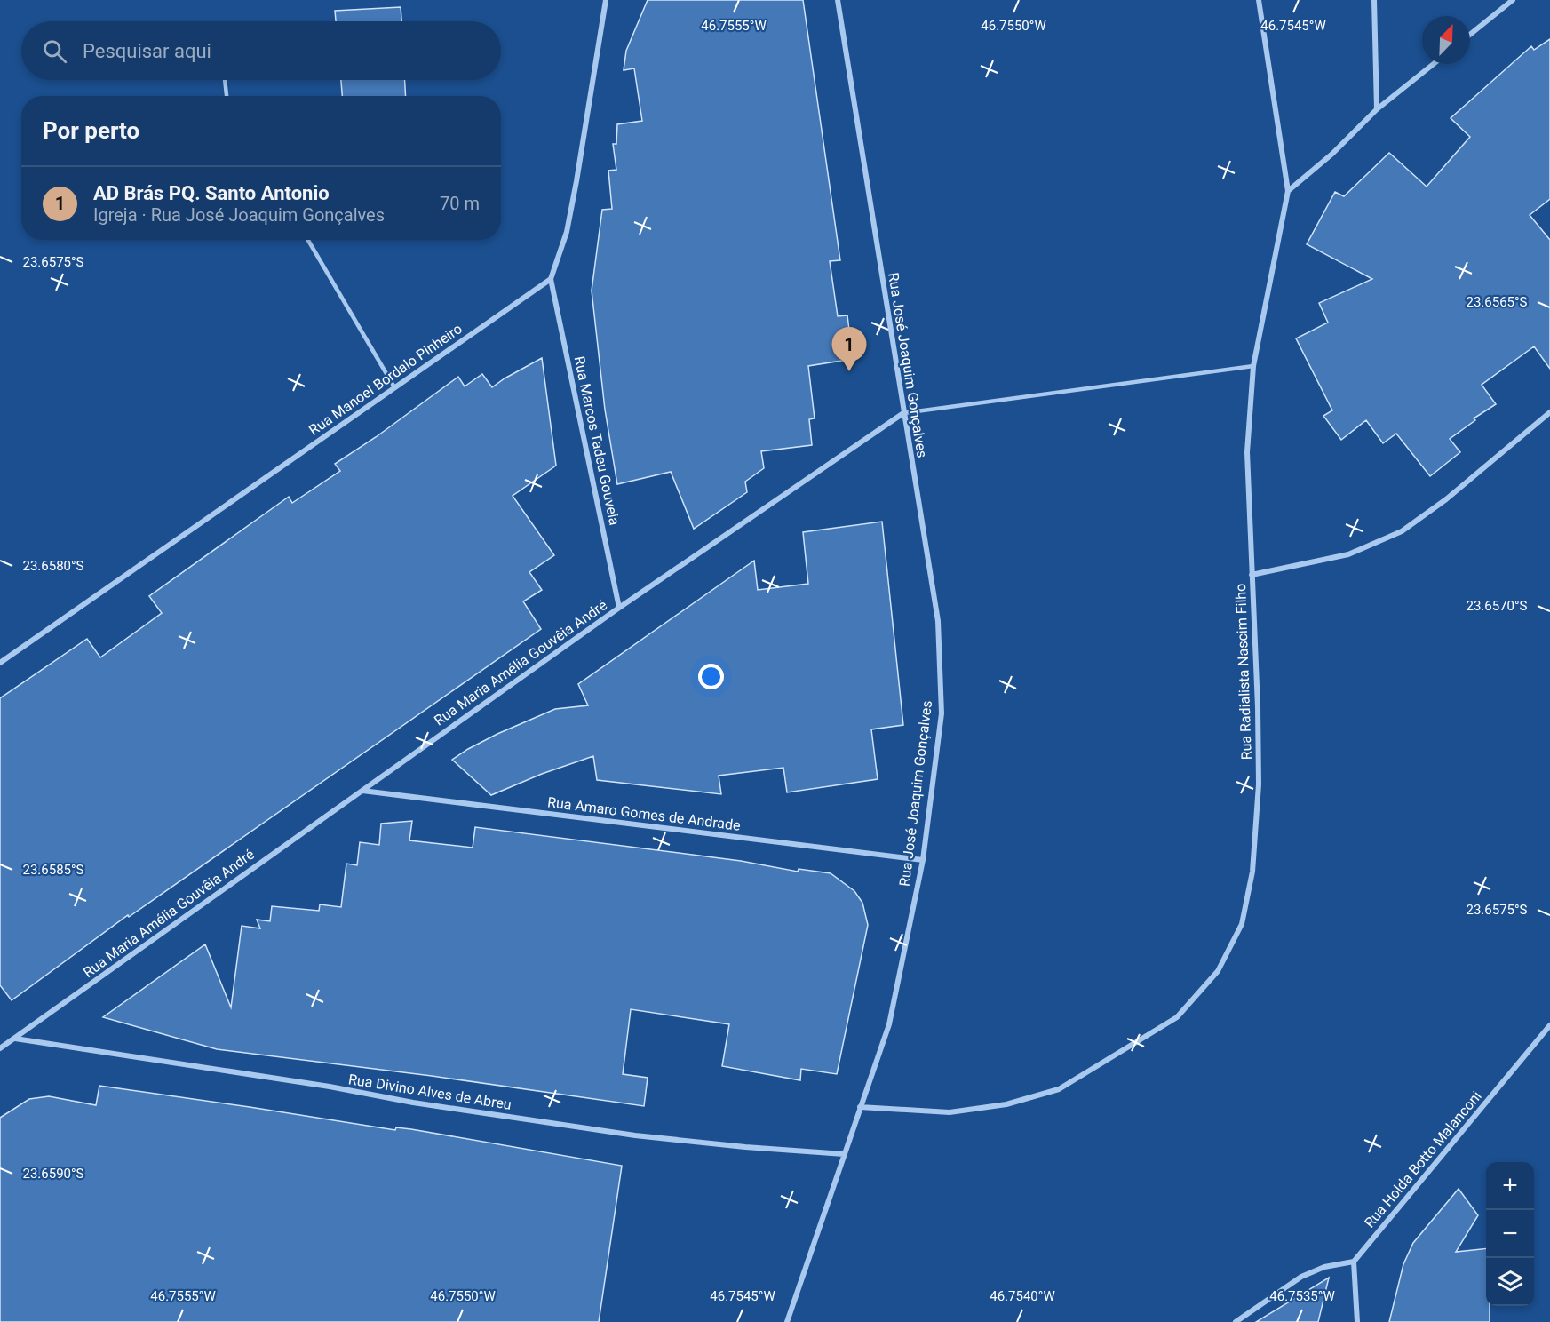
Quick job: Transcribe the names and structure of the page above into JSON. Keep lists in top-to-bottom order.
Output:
{
  "streets": {
    "street": [
      "Rua José Joaquim Gonçalves",
      "Rua Manoel Bordalo Pinheiro",
      "Rua Marcos Tadeu Gouveia",
      "Rua Maria Amélia Gouvêia André",
      "Rua Radialista Nascim Filho",
      "Rua Amaro Gomes de Andrade",
      "Rua Divino Alves de Abreu",
      "Rua Holda Botto Malanconi"
    ]
  },
  "crossings": [
    ["Rua José Joaquim Gonçalves", "Rua Maria Amélia Gouvêia André"],
    ["Rua José Joaquim Gonçalves", "Rua Radialista Nascim Filho"],
    ["Rua José Joaquim Gonçalves", "Rua Amaro Gomes de Andrade"],
    ["Rua José Joaquim Gonçalves", "Rua Divino Alves de Abreu"],
    ["Rua Manoel Bordalo Pinheiro", "Rua Marcos Tadeu Gouveia"],
    ["Rua Marcos Tadeu Gouveia", "Rua Maria Amélia Gouvêia André"],
    ["Rua Maria Amélia Gouvêia André", "Rua Amaro Gomes de Andrade"],
    ["Rua Maria Amélia Gouvêia André", "Rua Divino Alves de Abreu"]
  ],
  "north": "top right",
  "page": {
    "search": "Pesquisar aqui",
    "heading": "Por perto",
    "list": [
      {
        "mark": "1",
        "name": "AD Brás PQ. Santo Antonio",
        "note": "Igreja · Rua José Joaquim Gonçalves",
        "value": "70 m"
      }
    ],
    "pins": "1",
    "map_buttons": ["+", "−"]
  },
  "coordinates": [
    "46.7555°W",
    "46.7550°W",
    "46.7545°W",
    "23.6575°S",
    "23.6565°S",
    "23.6580°S",
    "23.6570°S",
    "23.6585°S",
    "23.6590°S",
    "46.7540°W",
    "46.7535°W"
  ]
}
